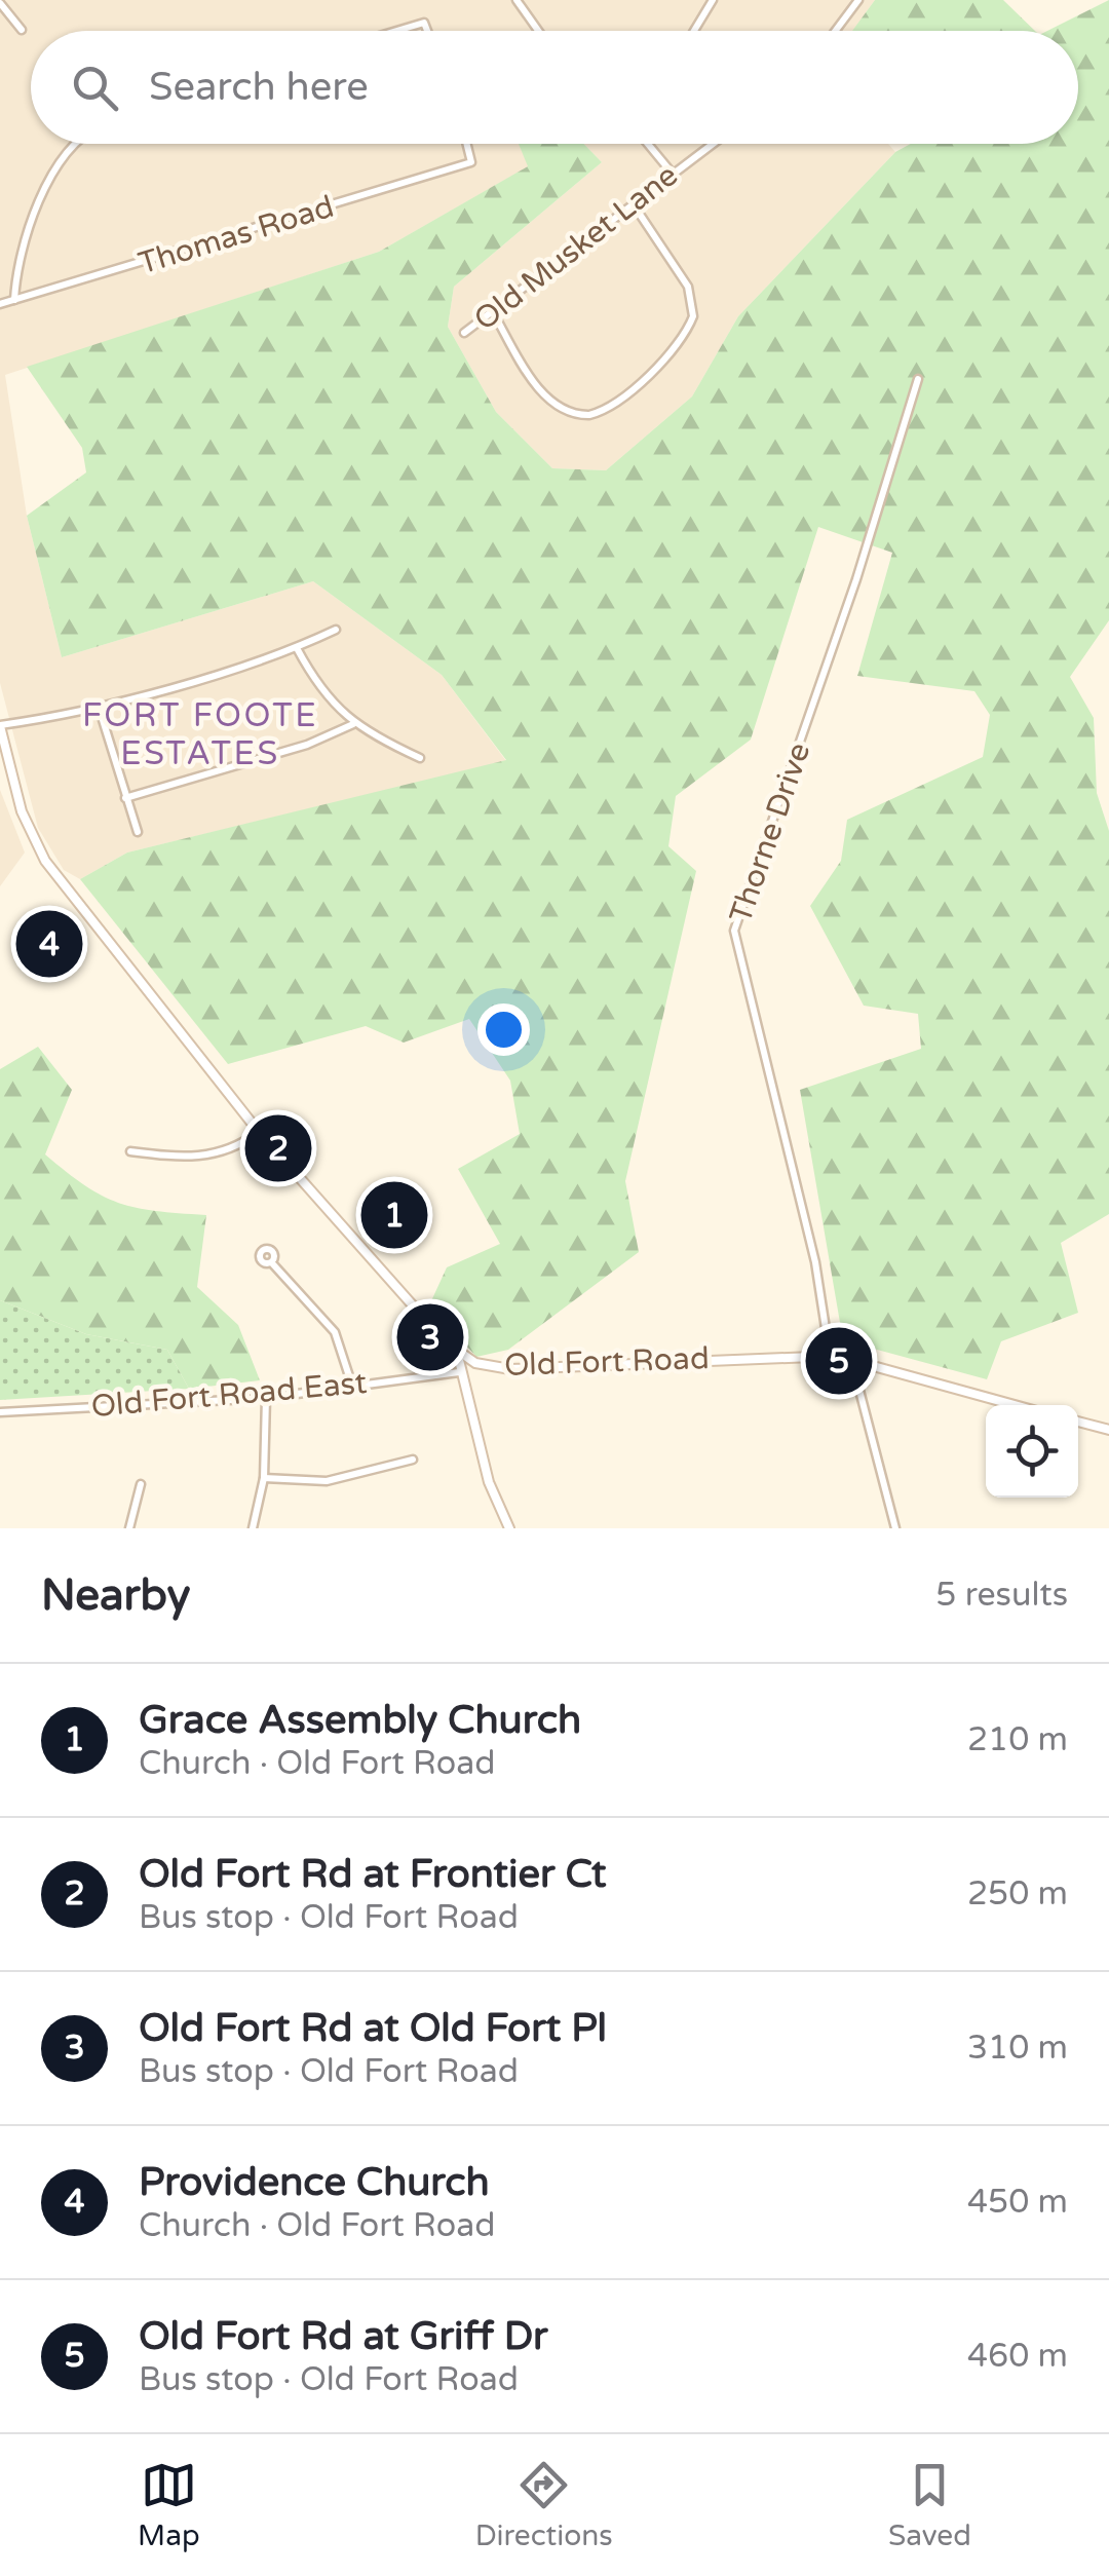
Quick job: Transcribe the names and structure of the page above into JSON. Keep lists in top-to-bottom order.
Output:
{
  "streets": {
    "main road": ["Old Fort Road"],
    "street": [
      "Thomas Road",
      "Old Musket Lane",
      "Thorne Drive",
      "Old Fort Road East"
    ]
  },
  "crossings": [
    ["Thorne Drive", "Old Fort Road"]
  ],
  "districts": ["FORT FOOTE ESTATES"],
  "page": {
    "search": "Search here",
    "pins": [
      "4",
      "2",
      "1",
      "3",
      "5"
    ],
    "heading": ["Nearby", "5 results"],
    "list": [
      {
        "mark": "1",
        "name": "Grace Assembly Church",
        "note": "Church · Old Fort Road",
        "value": "210 m"
      },
      {
        "mark": "2",
        "name": "Old Fort Rd at Frontier Ct",
        "note": "Bus stop · Old Fort Road",
        "value": "250 m"
      },
      {
        "mark": "3",
        "name": "Old Fort Rd at Old Fort Pl",
        "note": "Bus stop · Old Fort Road",
        "value": "310 m"
      },
      {
        "mark": "4",
        "name": "Providence Church",
        "note": "Church · Old Fort Road",
        "value": "450 m"
      },
      {
        "mark": "5",
        "name": "Old Fort Rd at Griff Dr",
        "note": "Bus stop · Old Fort Road",
        "value": "460 m"
      }
    ],
    "nav": ["Map", "Directions", "Saved"]
  }
}
